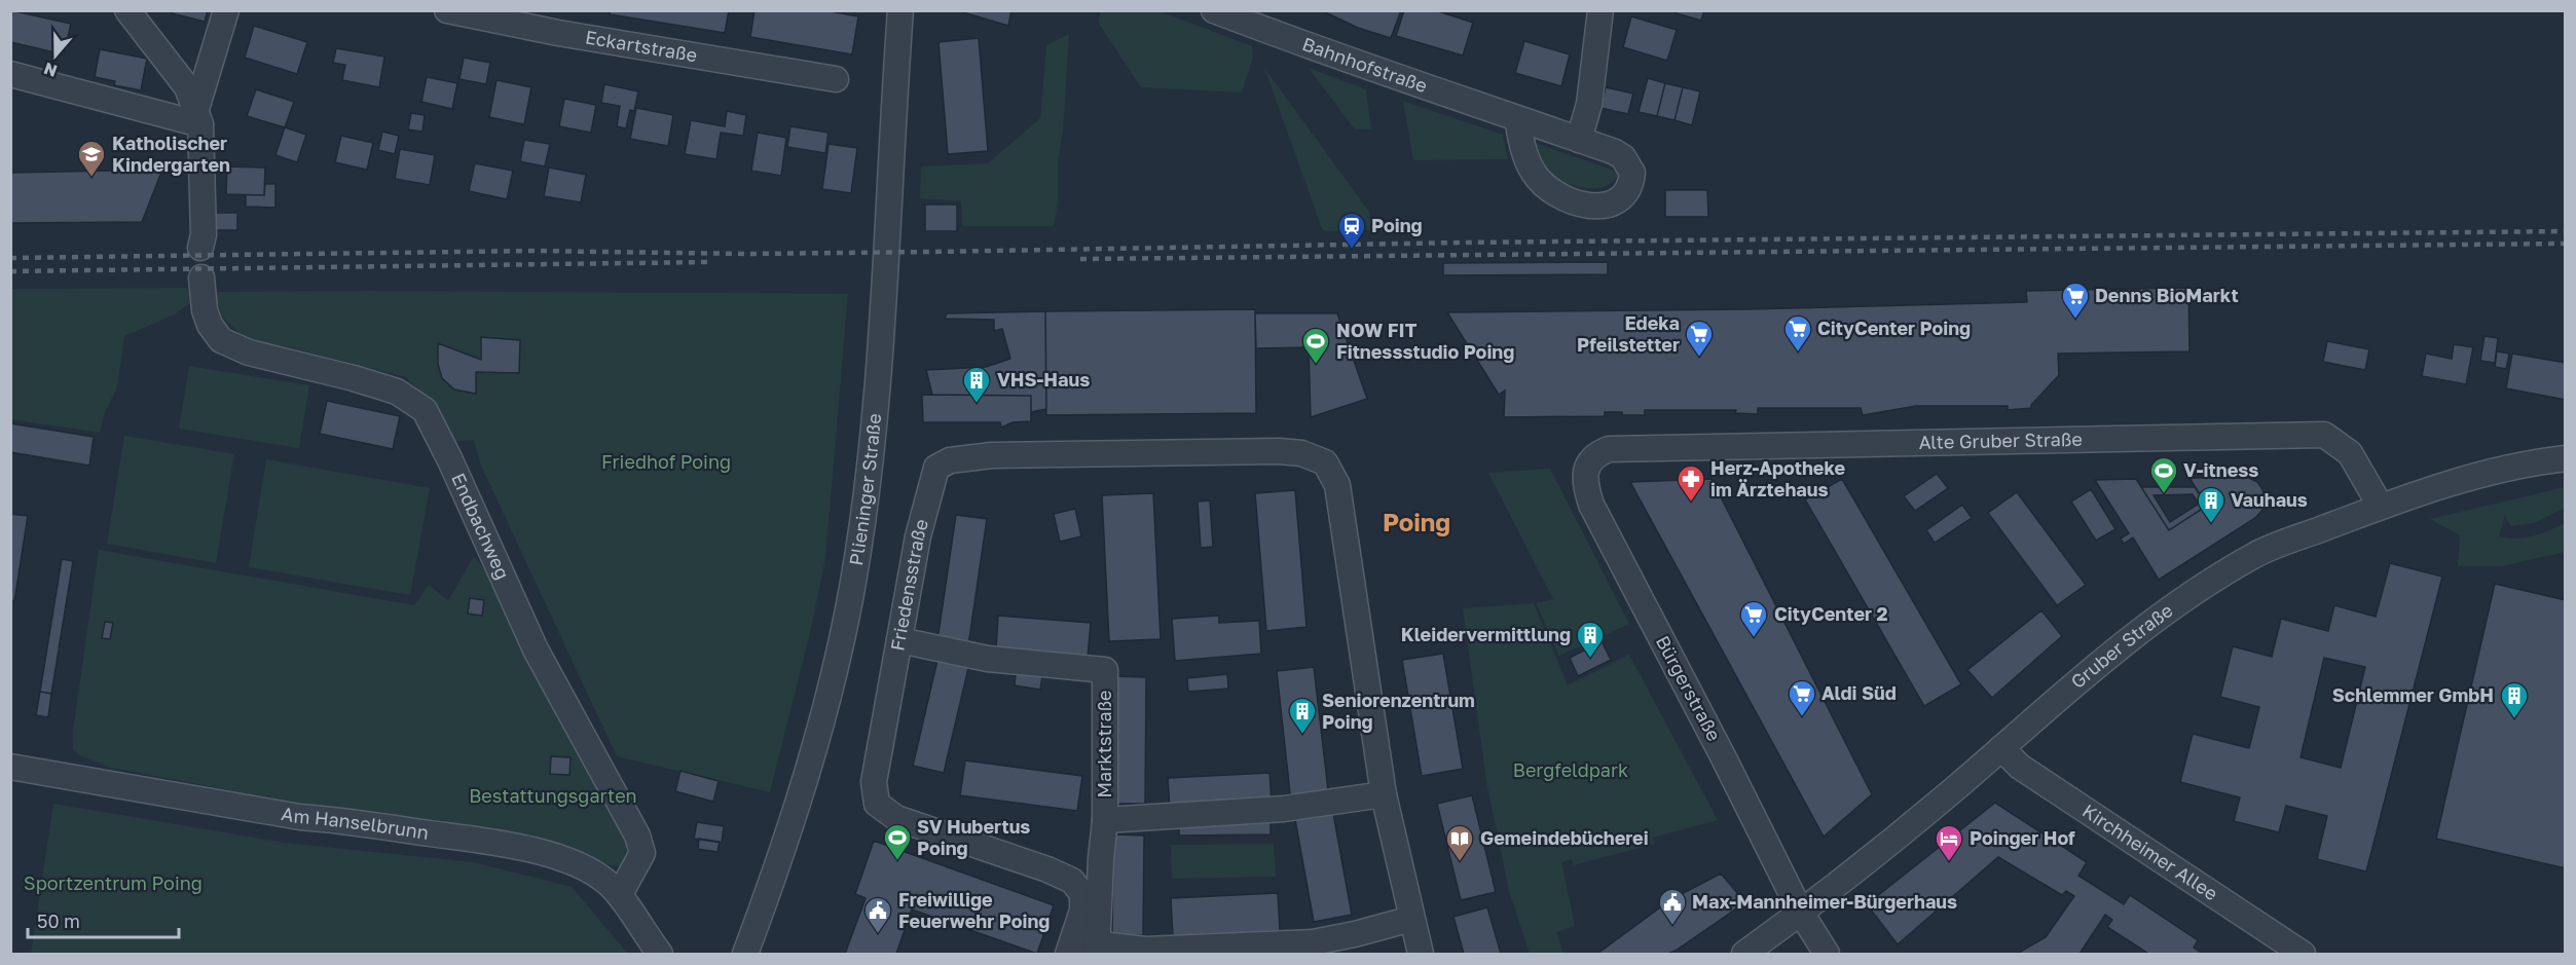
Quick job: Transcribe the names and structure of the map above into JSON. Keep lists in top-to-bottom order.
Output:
{
  "streets": {
    "street": [
      "Eckartstraße",
      "Bahnhofstraße",
      "Alte Gruber Straße",
      "Plieninger Straße",
      "Endbachweg",
      "Friedensstraße",
      "Gruber Straße",
      "Bürgerstraße",
      "Marktstraße",
      "Am Hanselbrunn",
      "Kirchheimer Allee"
    ]
  },
  "crossings": [
    ["Alte Gruber Straße", "Gruber Straße"],
    ["Alte Gruber Straße", "Bürgerstraße"],
    ["Endbachweg", "Am Hanselbrunn"],
    ["Friedensstraße", "Marktstraße"],
    ["Gruber Straße", "Bürgerstraße"],
    ["Gruber Straße", "Kirchheimer Allee"]
  ],
  "districts": ["Poing"],
  "parks": [
    "Friedhof Poing",
    "Bergfeldpark",
    "Bestattungsgarten",
    "Sportzentrum Poing"
  ],
  "places": {
    "school or university": ["Katholischer Kindergarten"],
    "station": ["Poing"],
    "supermarket": [
      "Denns BioMarkt",
      "CityCenter Poing",
      "Edeka Pfeilstetter",
      "CityCenter 2",
      "Aldi Süd"
    ],
    "sports": ["NOW FIT Fitnessstudio Poing", "V-itness", "SV Hubertus Poing"],
    "building": [
      "VHS-Haus",
      "Vauhaus",
      "Kleidervermittlung",
      "Schlemmer GmbH",
      "Seniorenzentrum Poing"
    ],
    "pharmacy": ["Herz-Apotheke im Ärztehaus"],
    "library": ["Gemeindebücherei"],
    "hotel": ["Poinger Hof"],
    "public building": ["Max-Mannheimer-Bürgerhaus", "Freiwillige Feuerwehr Poing"]
  },
  "scale_bar": "50 m",
  "north": "bottom"
}
